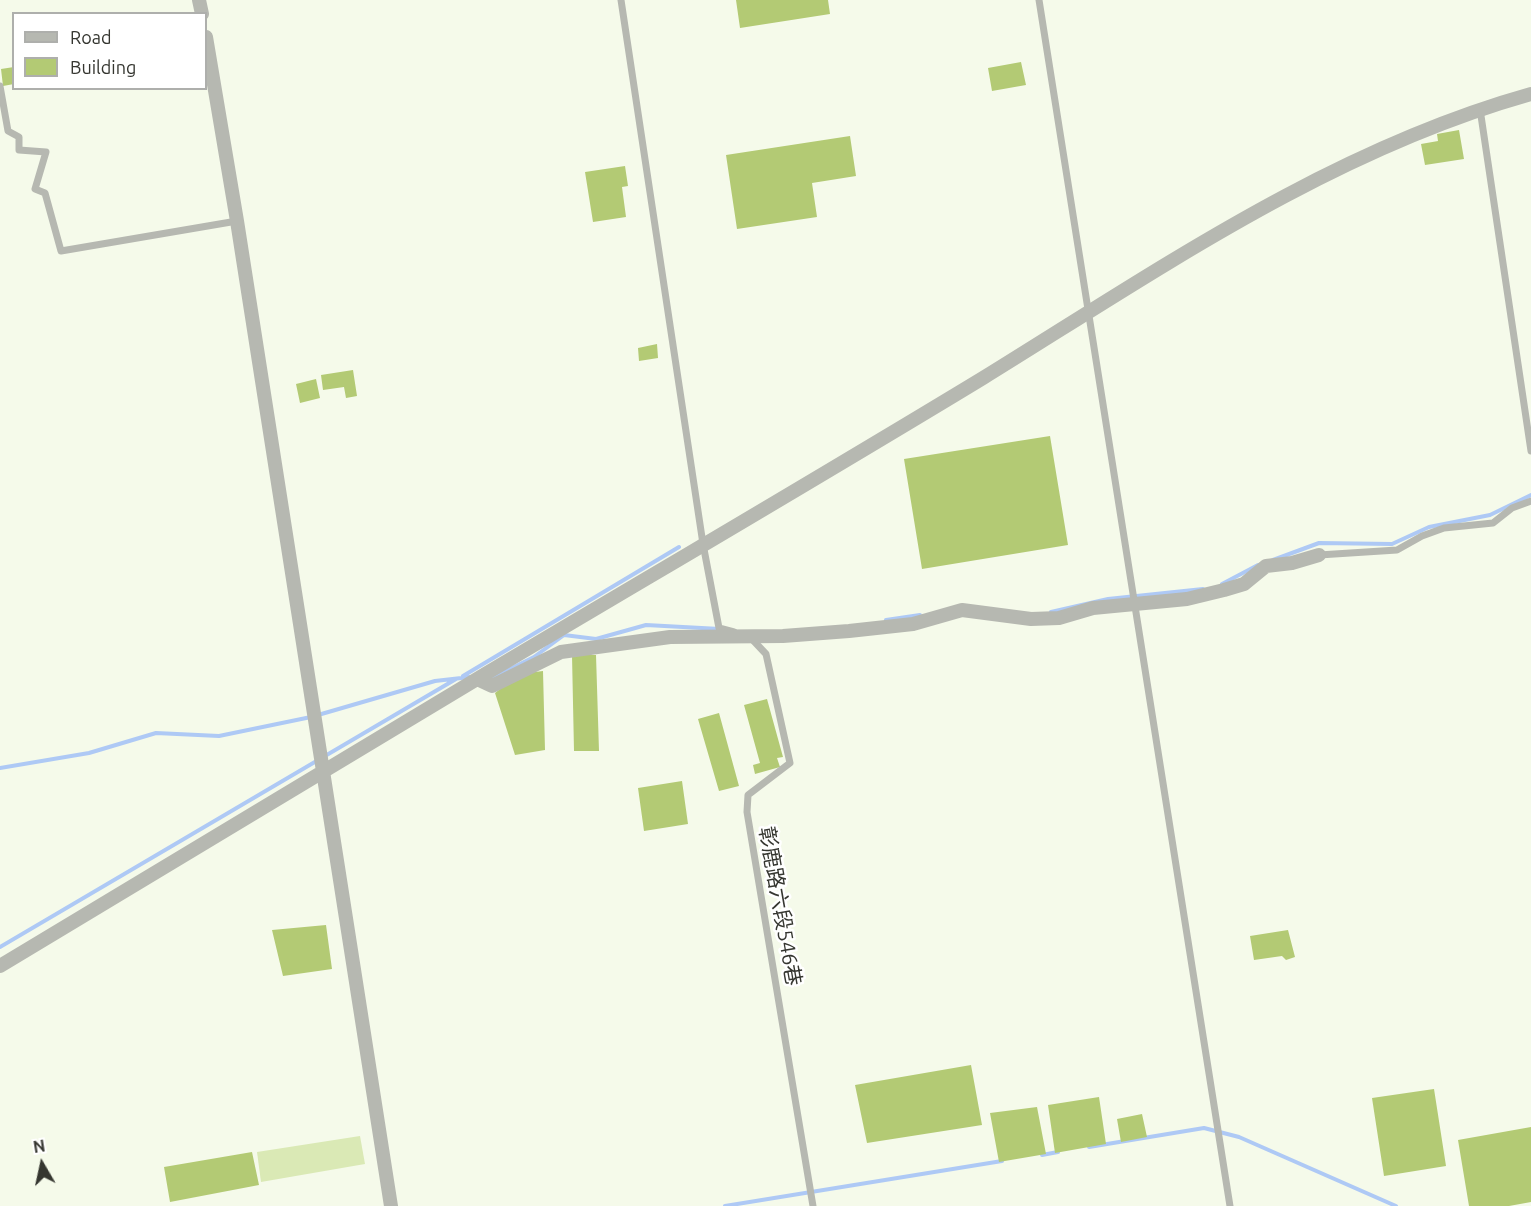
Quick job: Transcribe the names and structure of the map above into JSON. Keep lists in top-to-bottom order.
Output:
{
  "streets": {
    "lane": ["彰鹿路六段546巷"]
  },
  "legend": ["Road", "Building"],
  "north": "top"
}
